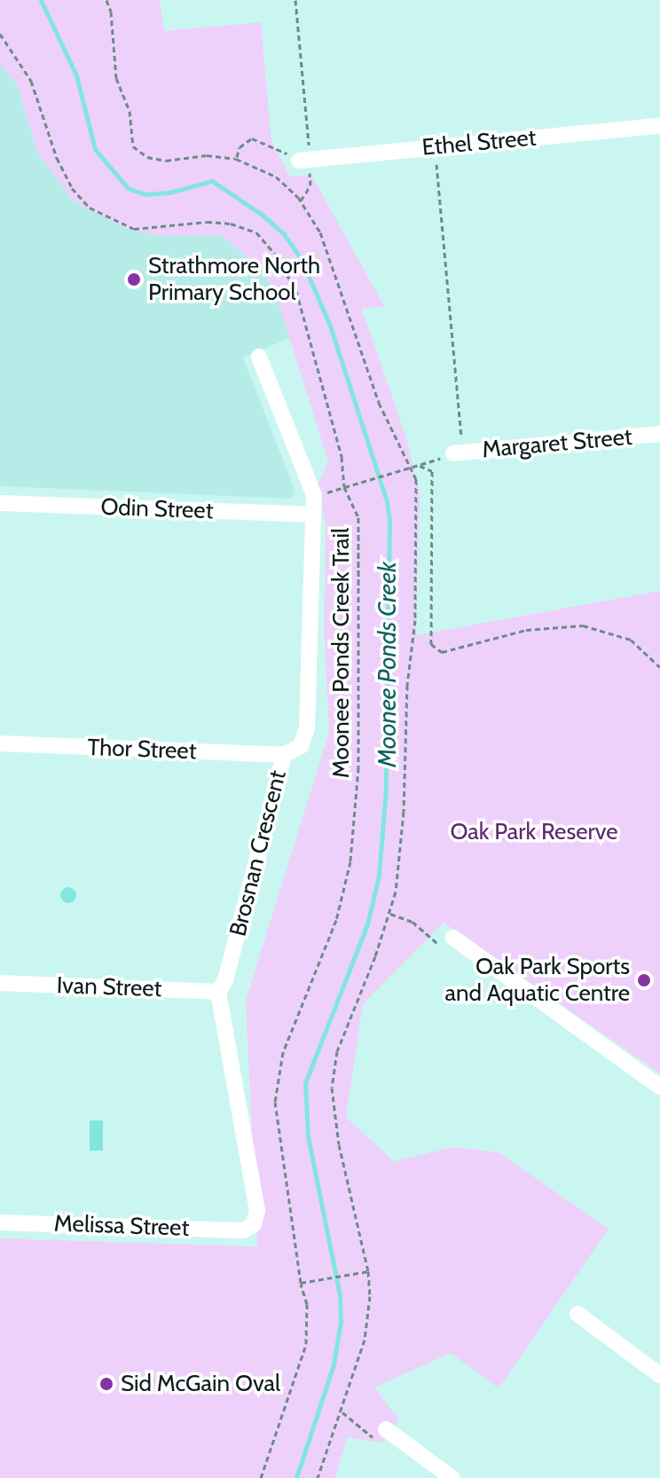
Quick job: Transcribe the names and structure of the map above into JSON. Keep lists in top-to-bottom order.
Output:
{
  "streets": {
    "street": [
      "Ethel Street",
      "Margaret Street",
      "Odin Street",
      "Thor Street",
      "Brosnan Crescent",
      "Ivan Street",
      "Melissa Street"
    ],
    "path": ["Moonee Ponds Creek Trail"]
  },
  "crossings": [
    ["Odin Street", "Brosnan Crescent"],
    ["Thor Street", "Brosnan Crescent"],
    ["Brosnan Crescent", "Ivan Street"],
    ["Brosnan Crescent", "Melissa Street"],
    ["Ivan Street", "Melissa Street"]
  ],
  "water": ["Moonee Ponds Creek"],
  "parks": ["Oak Park Reserve"],
  "places": ["Strathmore North Primary School", "Oak Park Sports and Aquatic Centre", "Sid McGain Oval"]
}
